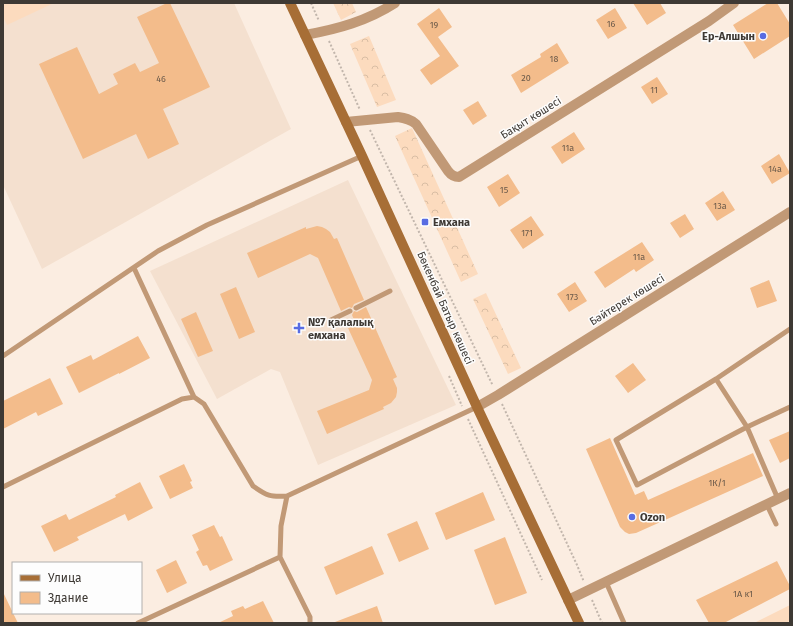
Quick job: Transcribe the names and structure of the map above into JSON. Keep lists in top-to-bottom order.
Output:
{
  "streets": {
    "main road": ["Бөкенбай Батыр көшесі"],
    "street": ["Бақыт көшесі", "Бәйтерек көшесі"]
  },
  "crossings": [
    ["Бақыт көшесі", "Бөкенбай Батыр көшесі"],
    ["Бәйтерек көшесі", "Бөкенбай Батыр көшесі"]
  ],
  "places": {
    "other": ["Ер-Алшын", "Ozon"],
    "transit": ["Емхана"],
    "health": ["№7 қалалық емхана"]
  },
  "house_numbers": [
    "16",
    "19",
    "18",
    "20",
    "46",
    "11",
    "11а",
    "14а",
    "15",
    "13а",
    "171",
    "11а",
    "173",
    "1К/1",
    "1А к1"
  ],
  "legend": ["Улица", "Здание"]
}
